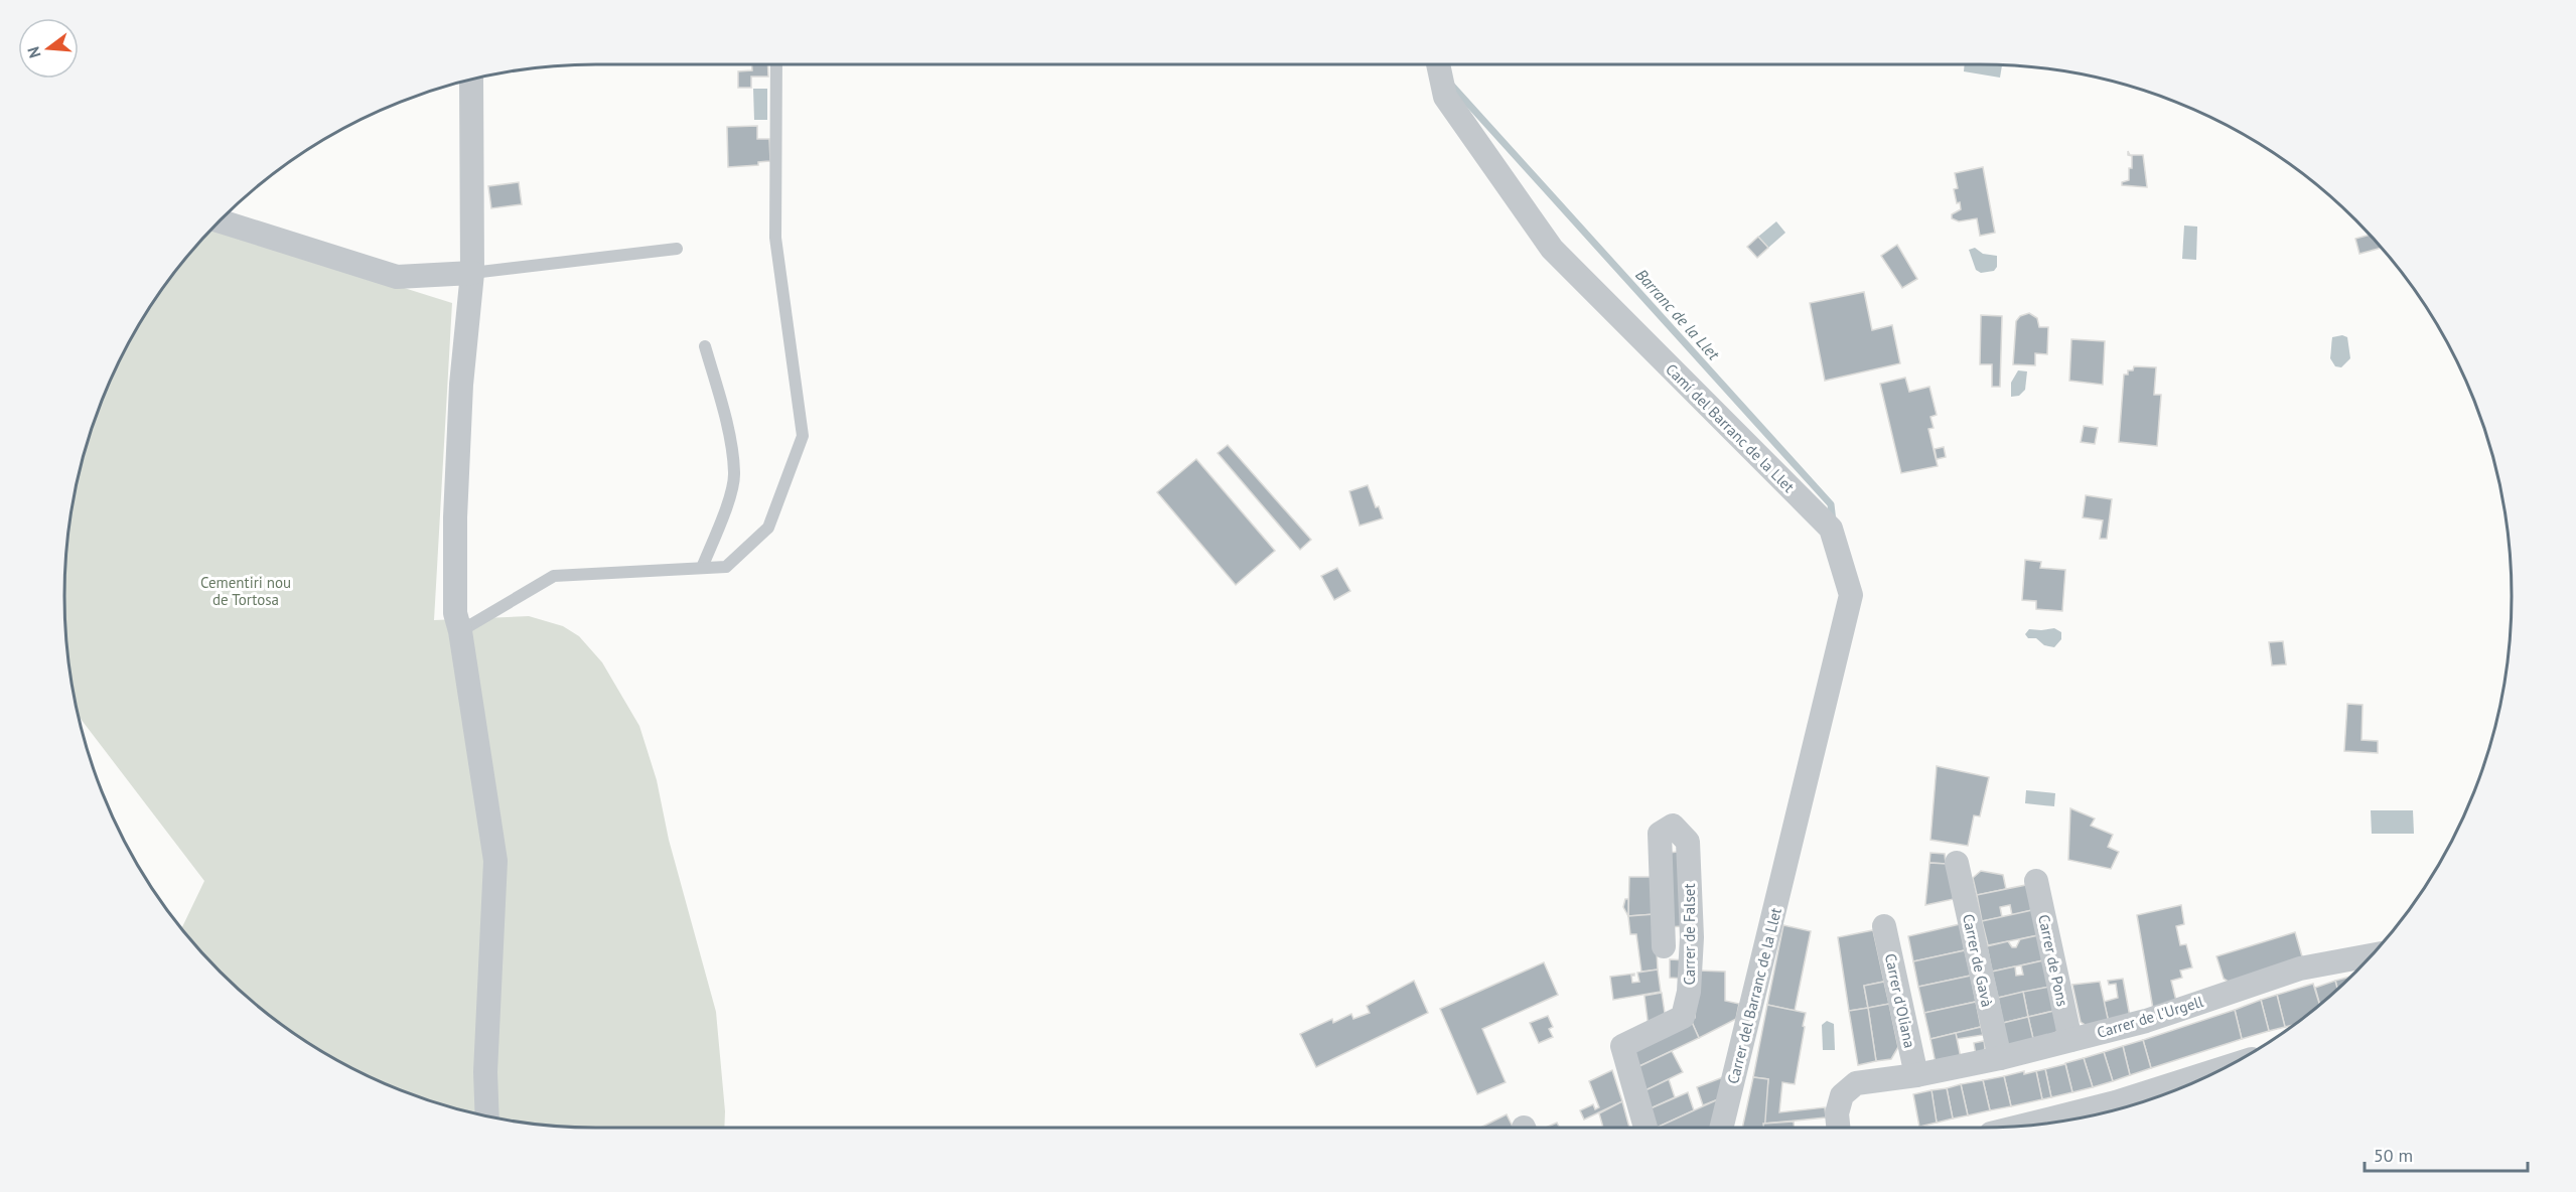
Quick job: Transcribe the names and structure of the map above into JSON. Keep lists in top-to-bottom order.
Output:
{
  "streets": {
    "street": [
      "Camí del Barranc de la Llet",
      "Carrer de Falset",
      "Carrer de Gavà",
      "Carrer de Pons",
      "Carrer del Barranc de la Llet",
      "Carrer d'Oliana",
      "Carrer de l'Urgell"
    ]
  },
  "crossings": [
    ["Camí del Barranc de la Llet", "Carrer del Barranc de la Llet"],
    ["Carrer de Gavà", "Carrer de l'Urgell"],
    ["Carrer de Pons", "Carrer de l'Urgell"],
    ["Carrer d'Oliana", "Carrer de l'Urgell"]
  ],
  "water": ["Barranc de la Llet"],
  "parks": ["Cementiri nou de Tortosa"],
  "scale_bar": "50 m",
  "north": "left"
}
